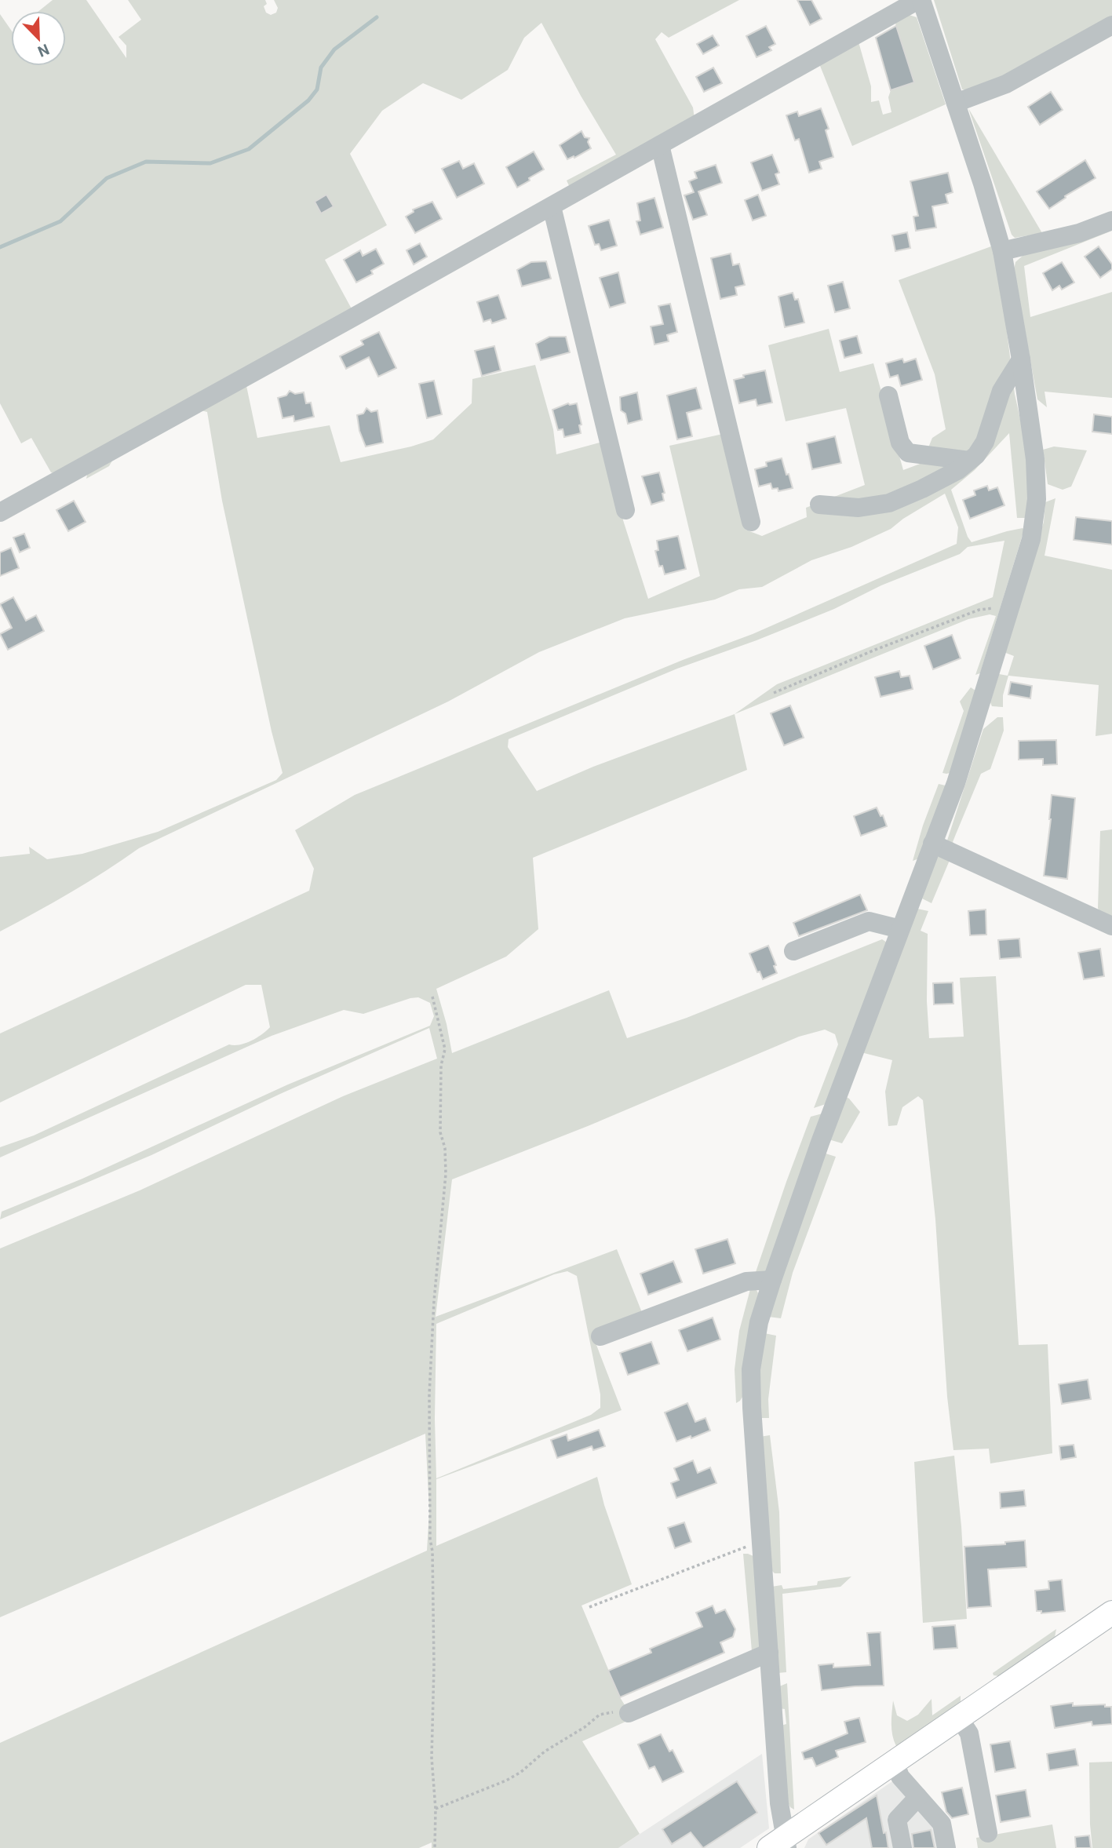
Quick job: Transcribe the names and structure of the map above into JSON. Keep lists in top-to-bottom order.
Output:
{
  "north": "bottom right"
}
